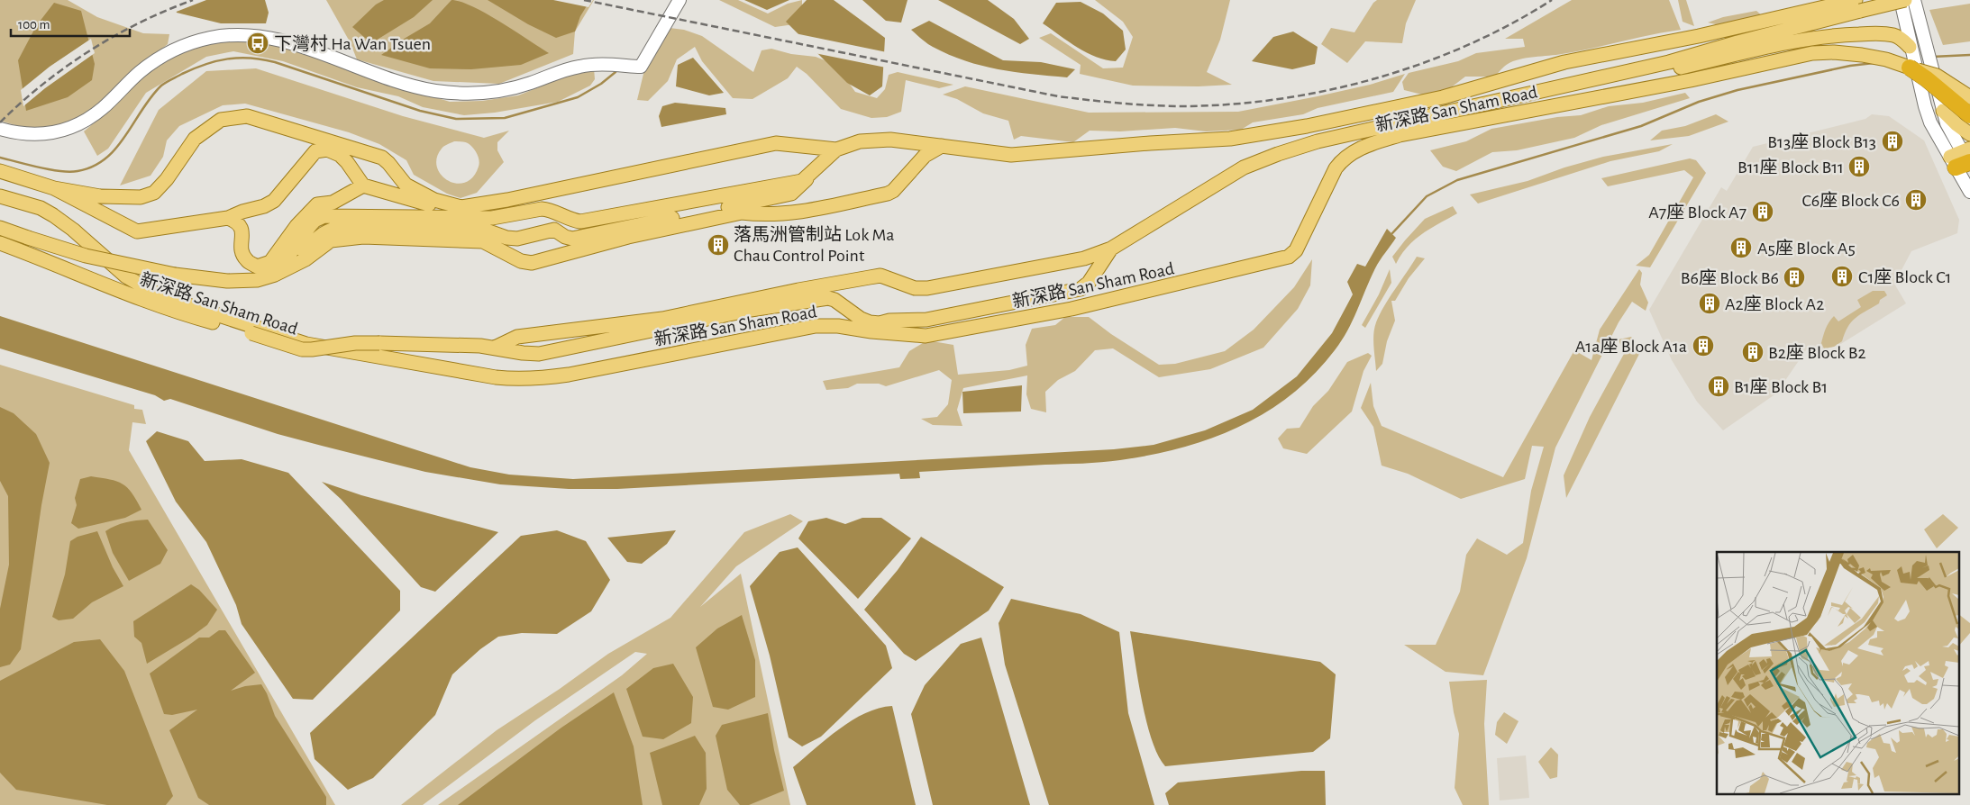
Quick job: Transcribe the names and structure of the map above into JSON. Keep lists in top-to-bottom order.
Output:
{
  "streets": {
    "main road": ["新深路 San Sham Road"]
  },
  "places": {
    "bus stop": ["下灣村 Ha Wan Tsuen"],
    "building": [
      "B13座 Block B13",
      "B11座 Block B11",
      "C6座 Block C6",
      "A7座 Block A7",
      "落馬洲管制站 Lok Ma Chau Control Point",
      "A5座 Block A5",
      "C1座 Block C1",
      "B6座 Block B6",
      "A2座 Block A2",
      "A1a座 Block A1a",
      "B2座 Block B2",
      "B1座 Block B1"
    ]
  },
  "scale_bar": "100 m"
}
